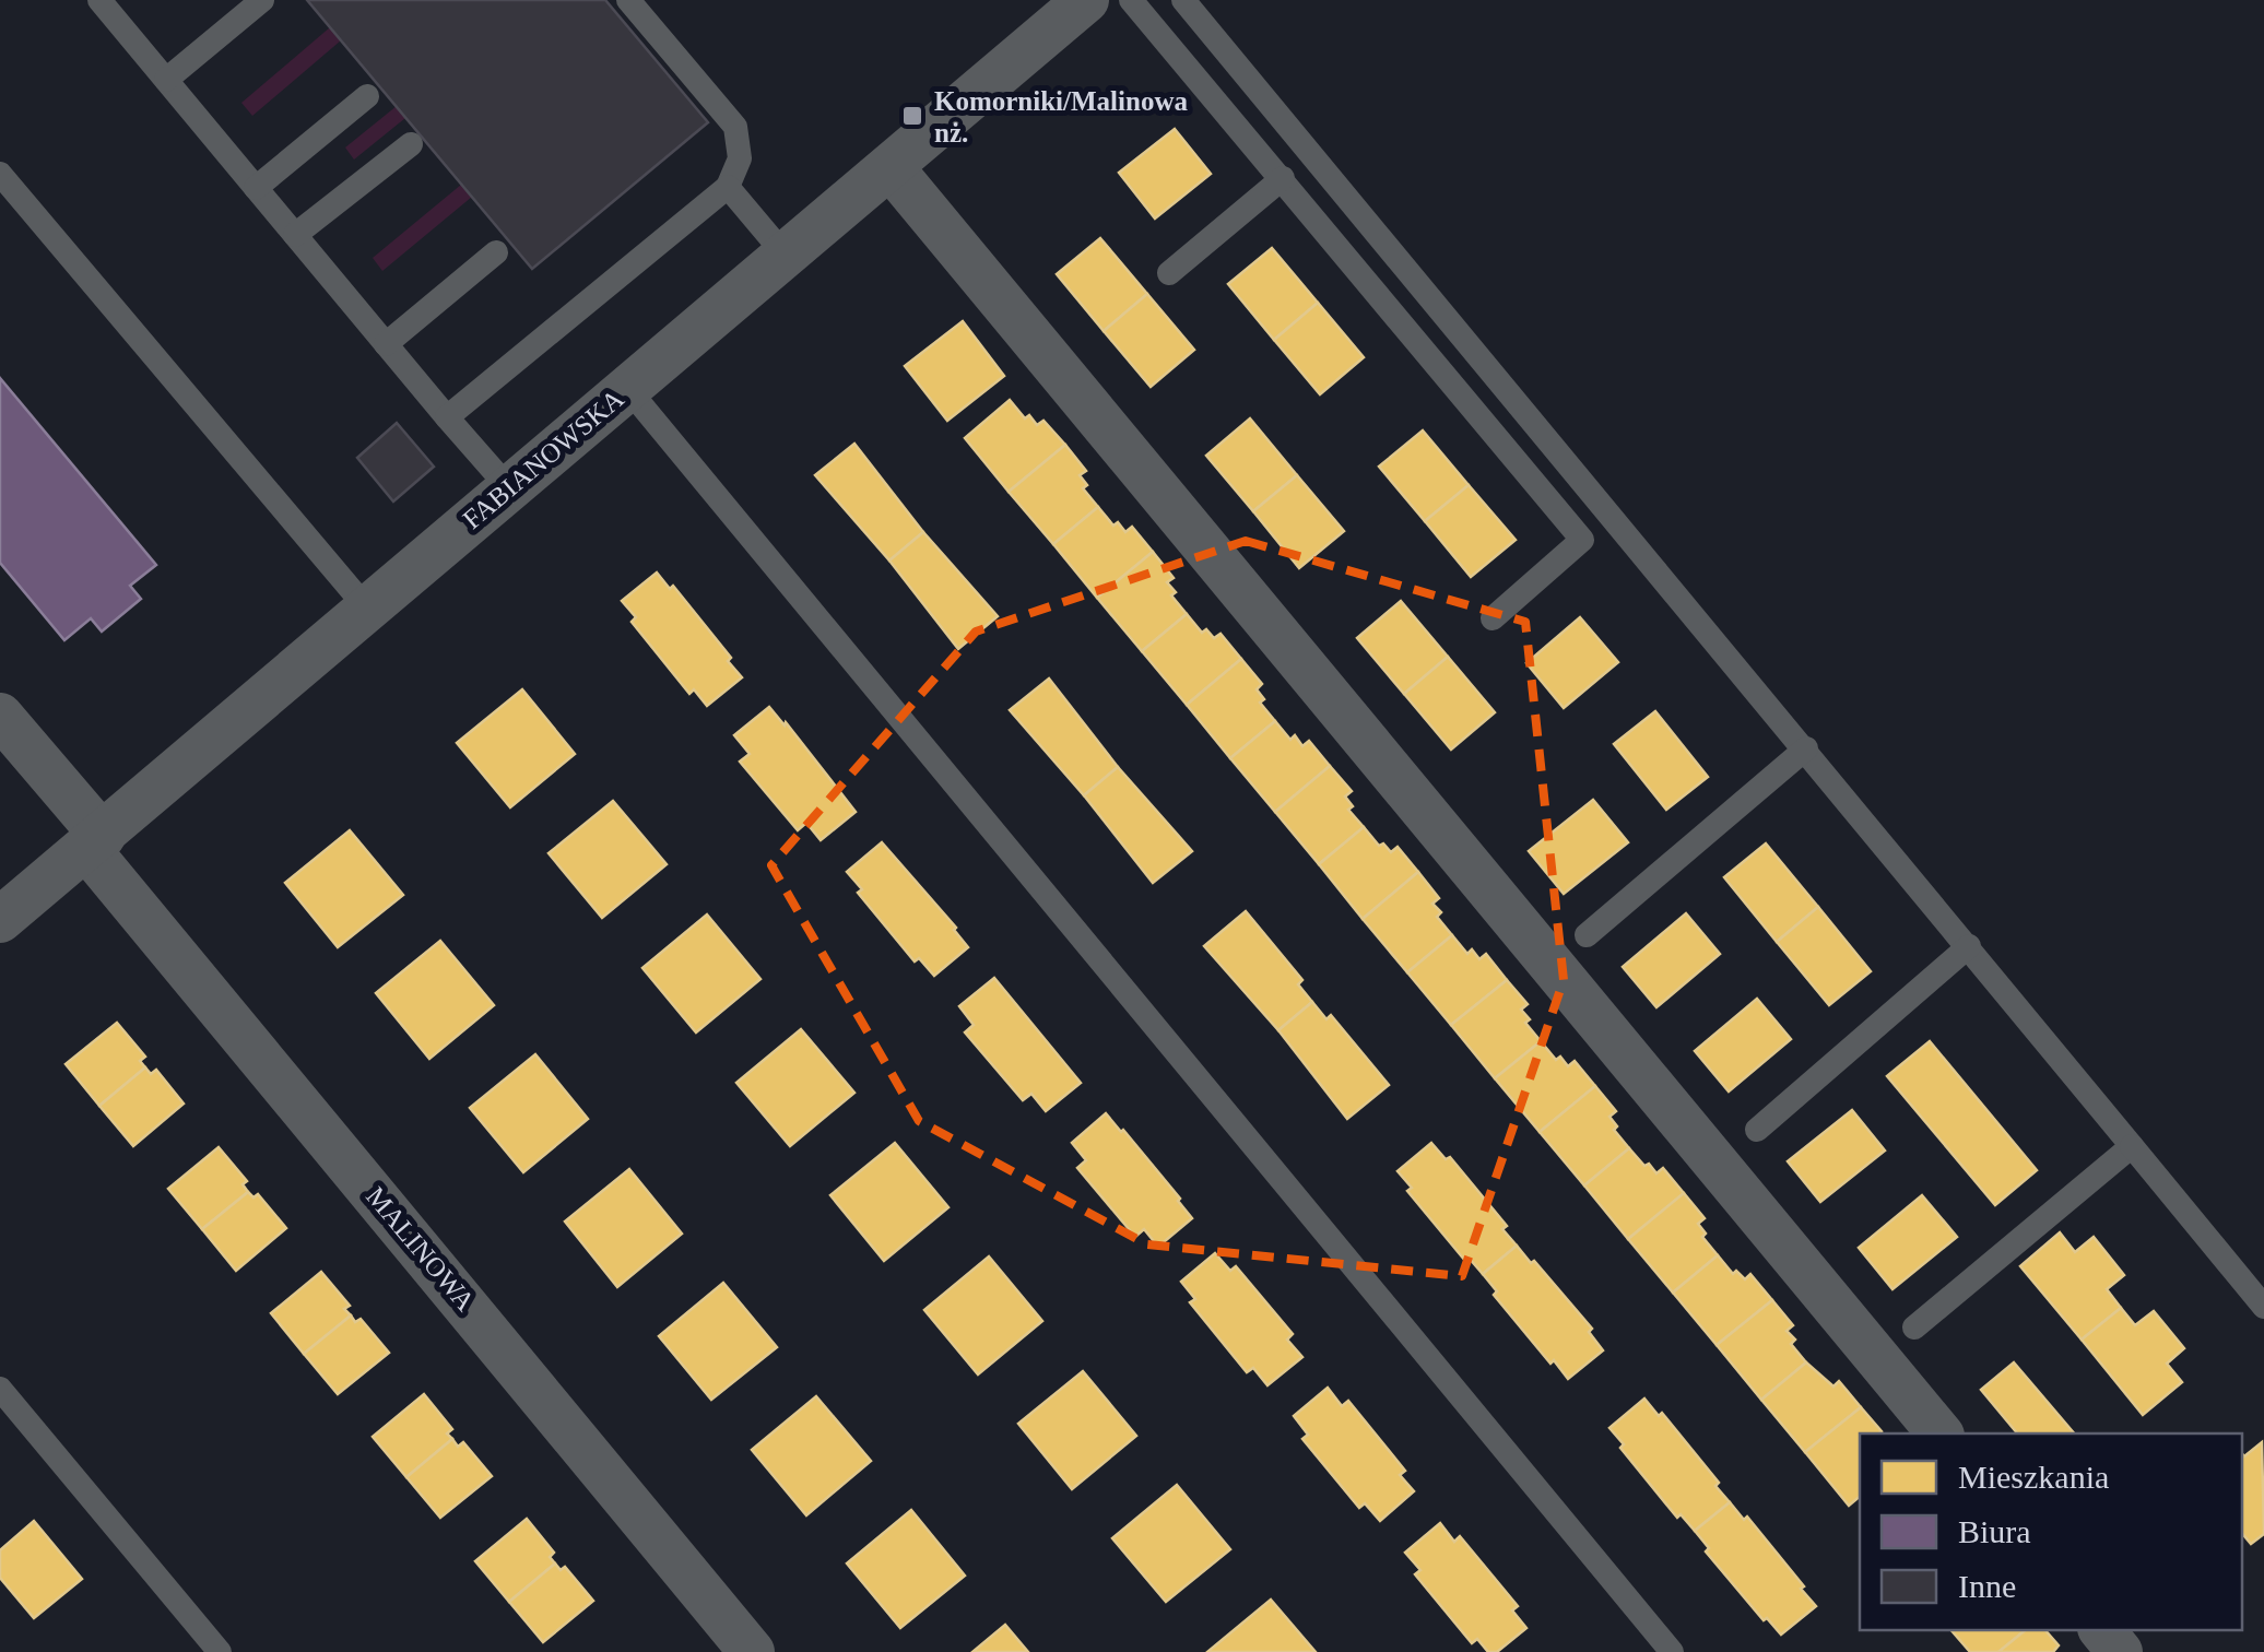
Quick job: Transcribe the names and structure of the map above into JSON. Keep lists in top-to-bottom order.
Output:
{
  "streets": {
    "street": ["FABIANOWSKA", "MALINOWA"]
  },
  "crossings": [
    ["FABIANOWSKA", "MALINOWA"]
  ],
  "places": {
    "transit": ["Komorniki/Malinowa nż."]
  },
  "legend": ["Mieszkania", "Biura", "Inne"]
}
